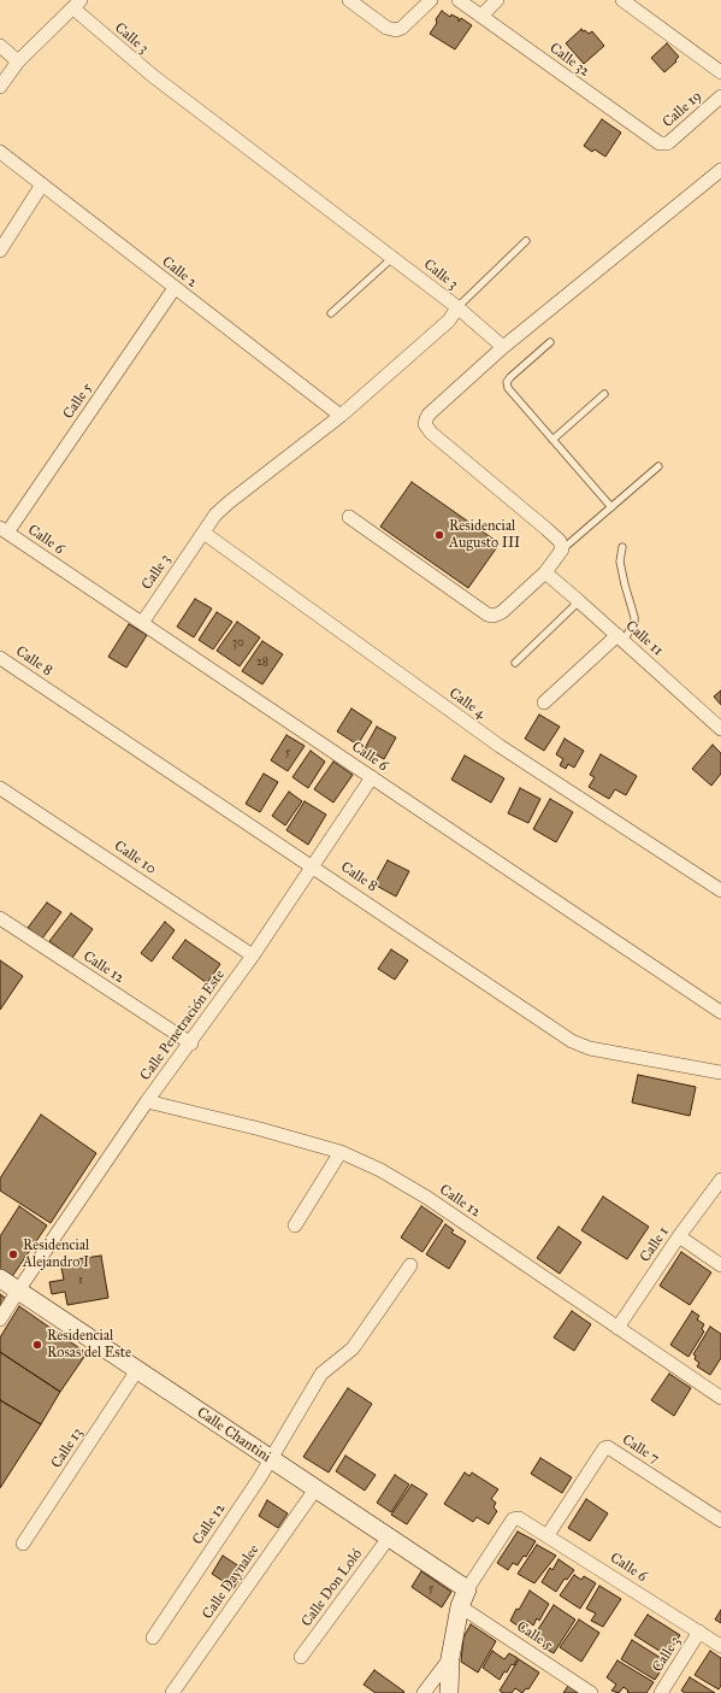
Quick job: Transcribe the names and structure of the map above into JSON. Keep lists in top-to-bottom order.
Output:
{
  "streets": {
    "street": [
      "Calle 3",
      "Calle 32",
      "Calle 19",
      "Calle 2",
      "Calle 5",
      "Calle 6",
      "Calle 11",
      "Calle 8",
      "Calle 4",
      "Calle 10",
      "Calle 12",
      "Calle Penetración Este",
      "Calle 1",
      "Calle Chantini",
      "Calle 13",
      "Calle 7",
      "Calle Daynalee",
      "Calle Don Loló"
    ]
  },
  "crossings": [
    ["Calle 3", "Calle 2"],
    ["Calle 3", "Calle 6"],
    ["Calle 3", "Calle 4"],
    ["Calle 32", "Calle 19"],
    ["Calle 2", "Calle 5"],
    ["Calle 5", "Calle 6"],
    ["Calle 6", "Calle Penetración Este"],
    ["Calle 6", "Calle Chantini"],
    ["Calle 6", "Calle 7"],
    ["Calle 8", "Calle Penetración Este"],
    ["Calle 10", "Calle Penetración Este"],
    ["Calle 12", "Calle Penetración Este"],
    ["Calle 12", "Calle 1"],
    ["Calle 12", "Calle Chantini"],
    ["Calle Penetración Este", "Calle Chantini"],
    ["Calle Chantini", "Calle 13"],
    ["Calle Chantini", "Calle Daynalee"],
    ["Calle Chantini", "Calle Don Loló"]
  ],
  "places": ["Residencial Augusto III", "Residencial Alejandro I", "Residencial Rosas del Este"],
  "house_numbers": [
    "30",
    "28",
    "5",
    "1",
    "5"
  ]
}
